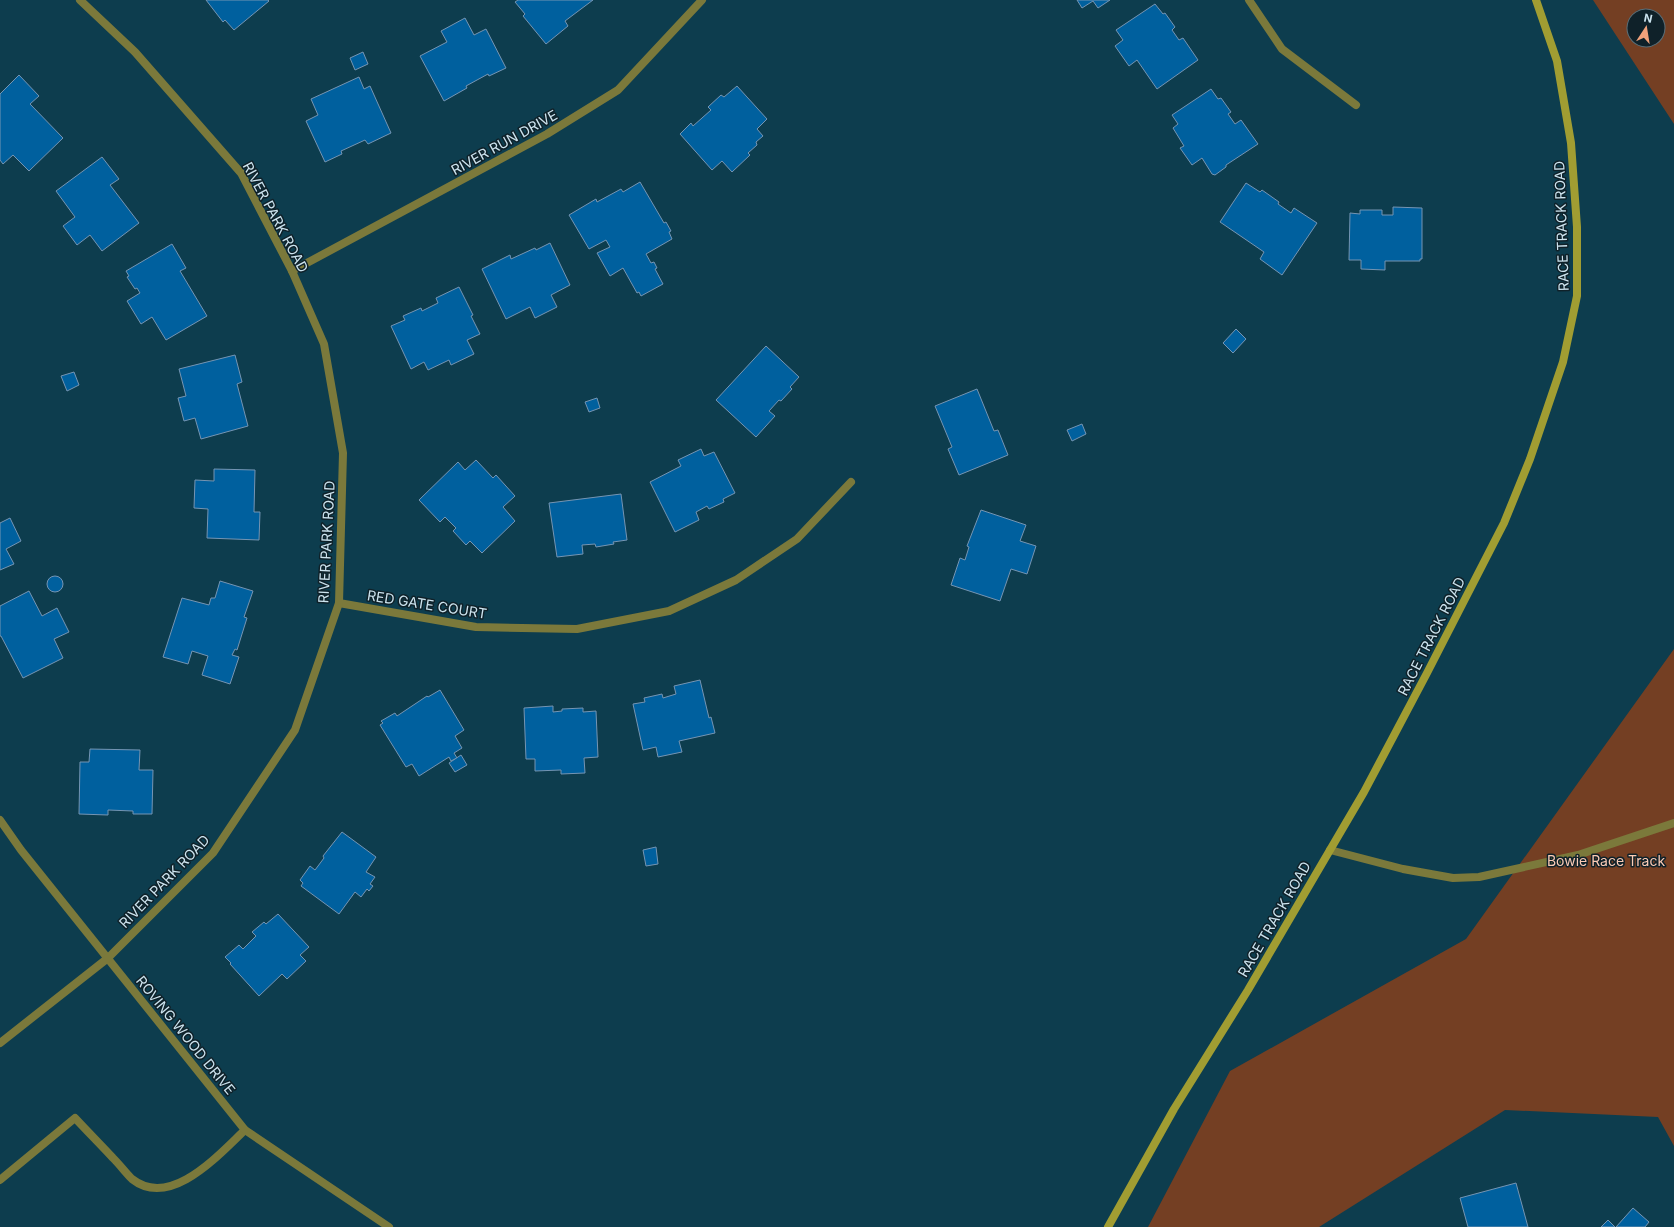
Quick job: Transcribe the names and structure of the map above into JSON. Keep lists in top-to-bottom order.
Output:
{
  "streets": {
    "street": [
      "RIVER RUN DRIVE",
      "RIVER PARK ROAD",
      "RACE TRACK ROAD",
      "RED GATE COURT",
      "ROVING WOOD DRIVE"
    ]
  },
  "crossings": [
    ["RIVER RUN DRIVE", "RIVER PARK ROAD"],
    ["RIVER PARK ROAD", "RED GATE COURT"],
    ["RIVER PARK ROAD", "ROVING WOOD DRIVE"]
  ],
  "parks": ["Bowie Race Track"],
  "north": "top"
}
